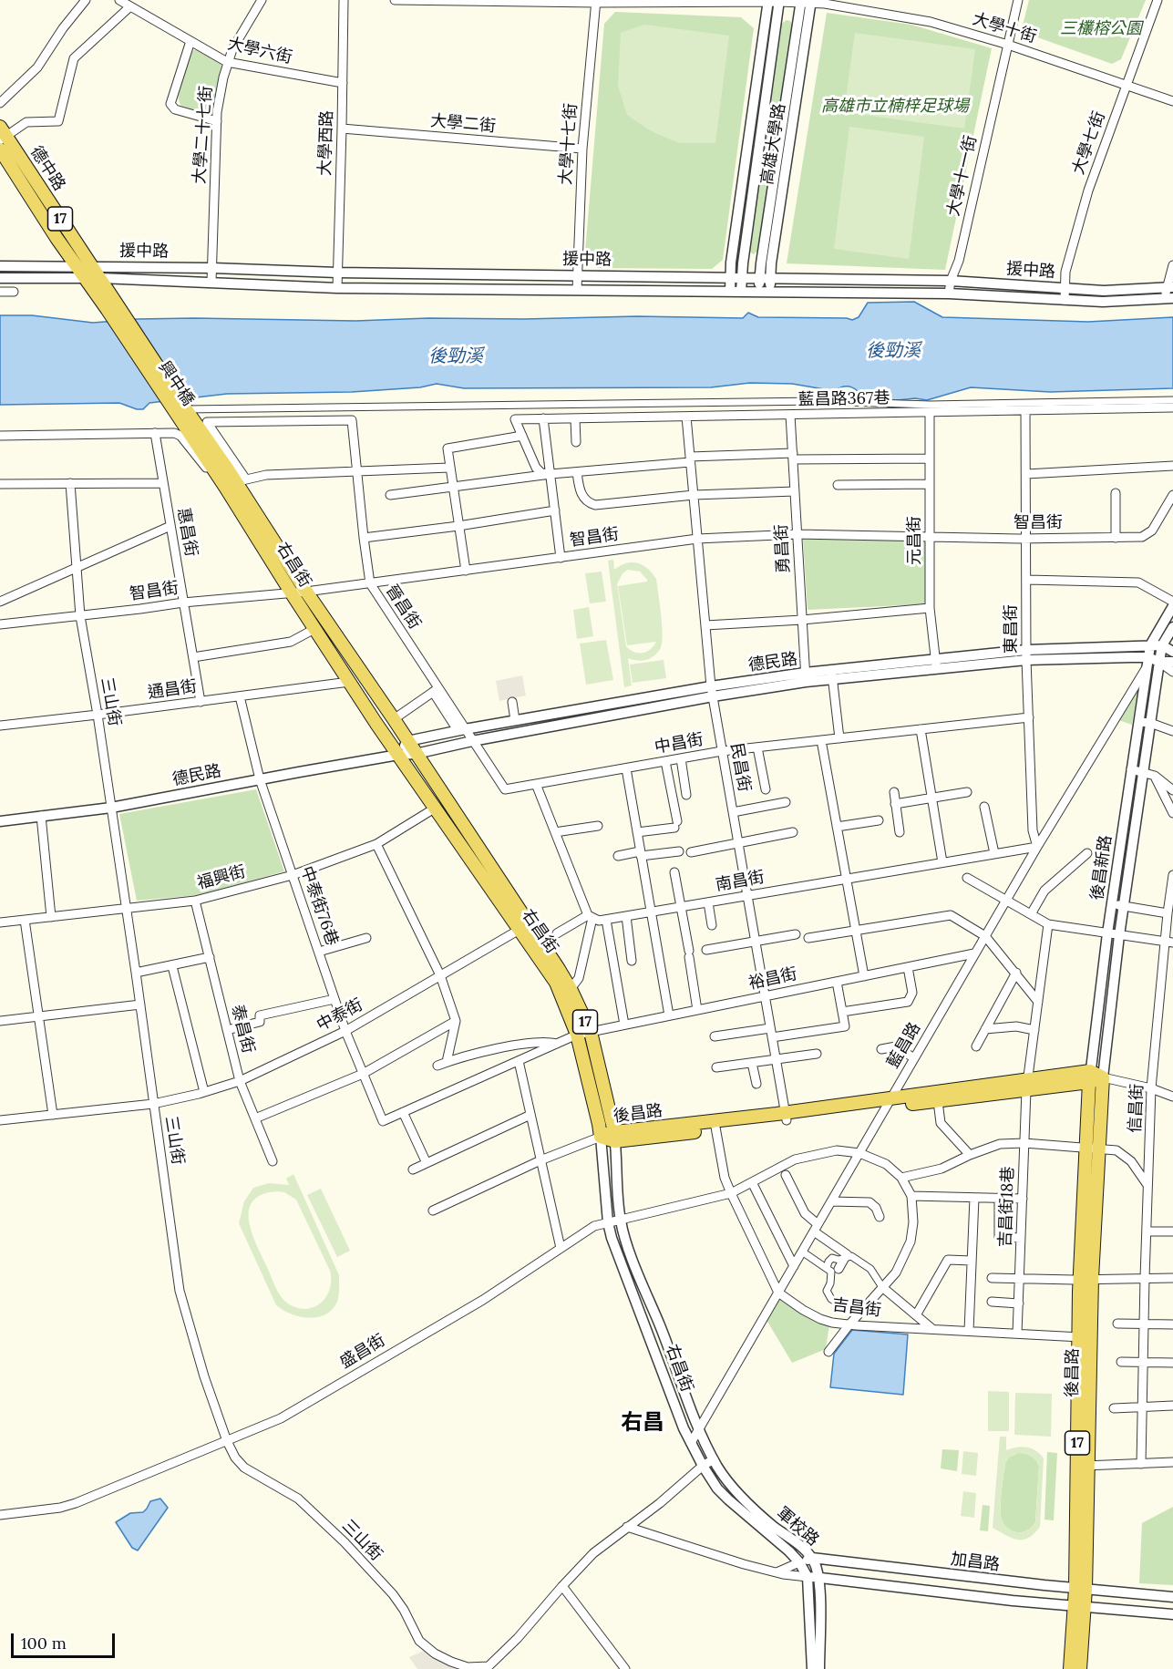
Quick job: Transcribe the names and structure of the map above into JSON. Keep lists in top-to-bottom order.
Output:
{
  "streets": {
    "main road": [
      "德中路",
      "17",
      "興中橋",
      "右昌街",
      "後昌路"
    ],
    "street": [
      "大學十街",
      "大學六街",
      "大學二街",
      "大學二十七街",
      "大學西路",
      "大學七街",
      "大學十七街",
      "高雄大學路",
      "大學十一街",
      "援中路",
      "藍昌路367巷",
      "智昌街",
      "惠昌街",
      "元昌街",
      "勇昌街",
      "晉昌街",
      "東昌街",
      "德民路",
      "通昌街",
      "三山街",
      "中昌街",
      "民昌街",
      "後昌新路",
      "福興街",
      "南昌街",
      "中泰街76巷",
      "裕昌街",
      "中泰街",
      "泰昌街",
      "藍昌路",
      "信昌街",
      "吉昌街18巷",
      "吉昌街",
      "盛昌街",
      "軍校路",
      "加昌路"
    ]
  },
  "crossings": [
    ["大學十街", "大學七街"],
    ["大學十街", "大學十七街"],
    ["大學十街", "高雄大學路"],
    ["大學十街", "大學十一街"],
    ["大學六街", "大學二十七街"],
    ["大學六街", "大學西路"],
    ["大學二街", "大學西路"],
    ["大學二街", "大學十七街"],
    ["大學二十七街", "援中路"],
    ["大學西路", "援中路"],
    ["大學七街", "援中路"],
    ["大學十七街", "援中路"],
    ["高雄大學路", "援中路"],
    ["德中路", "援中路"],
    ["德中路", "興中橋"],
    ["大學十一街", "援中路"],
    ["興中橋", "右昌街"],
    ["藍昌路367巷", "元昌街"],
    ["藍昌路367巷", "勇昌街"],
    ["藍昌路367巷", "東昌街"],
    ["藍昌路367巷", "民昌街"],
    ["智昌街", "惠昌街"],
    ["智昌街", "元昌街"],
    ["智昌街", "勇昌街"],
    ["智昌街", "右昌街"],
    ["智昌街", "晉昌街"],
    ["智昌街", "東昌街"],
    ["智昌街", "三山街"],
    ["智昌街", "民昌街"],
    ["惠昌街", "通昌街"],
    ["元昌街", "德民路"],
    ["勇昌街", "德民路"],
    ["右昌街", "晉昌街"],
    ["右昌街", "德民路"],
    ["右昌街", "通昌街"],
    ["右昌街", "福興街"],
    ["右昌街", "裕昌街"],
    ["右昌街", "中泰街"],
    ["右昌街", "藍昌路"],
    ["右昌街", "後昌路"],
    ["右昌街", "盛昌街"],
    ["右昌街", "軍校路"],
    ["晉昌街", "德民路"],
    ["晉昌街", "中昌街"],
    ["東昌街", "德民路"],
    ["東昌街", "中昌街"],
    ["東昌街", "南昌街"],
    ["東昌街", "藍昌路"],
    ["德民路", "三山街"],
    ["德民路", "中昌街"],
    ["德民路", "民昌街"],
    ["德民路", "後昌新路"],
    ["德民路", "中泰街76巷"],
    ["德民路", "藍昌路"],
    ["通昌街", "三山街"],
    ["通昌街", "中泰街76巷"],
    ["三山街", "福興街"],
    ["三山街", "中泰街"],
    ["三山街", "盛昌街"],
    ["中昌街", "民昌街"],
    ["民昌街", "南昌街"],
    ["民昌街", "裕昌街"],
    ["民昌街", "後昌路"],
    ["後昌新路", "藍昌路"],
    ["後昌新路", "後昌路"],
    ["福興街", "中泰街76巷"],
    ["福興街", "泰昌街"],
    ["南昌街", "藍昌路"],
    ["中泰街76巷", "裕昌街"],
    ["中泰街76巷", "中泰街"],
    ["裕昌街", "藍昌路"],
    ["中泰街", "泰昌街"],
    ["藍昌路", "後昌路"],
    ["藍昌路", "吉昌街"],
    ["藍昌路", "盛昌街"],
    ["藍昌路", "軍校路"],
    ["後昌路", "吉昌街18巷"],
    ["後昌路", "吉昌街"],
    ["後昌路", "加昌路"],
    ["吉昌街18巷", "吉昌街"],
    ["吉昌街", "盛昌街"],
    ["軍校路", "加昌路"]
  ],
  "districts": ["右昌"],
  "water": ["後勁溪"],
  "parks": ["三欉榕公園", "高雄市立楠梓足球場"],
  "scale_bar": "100 m"
}
